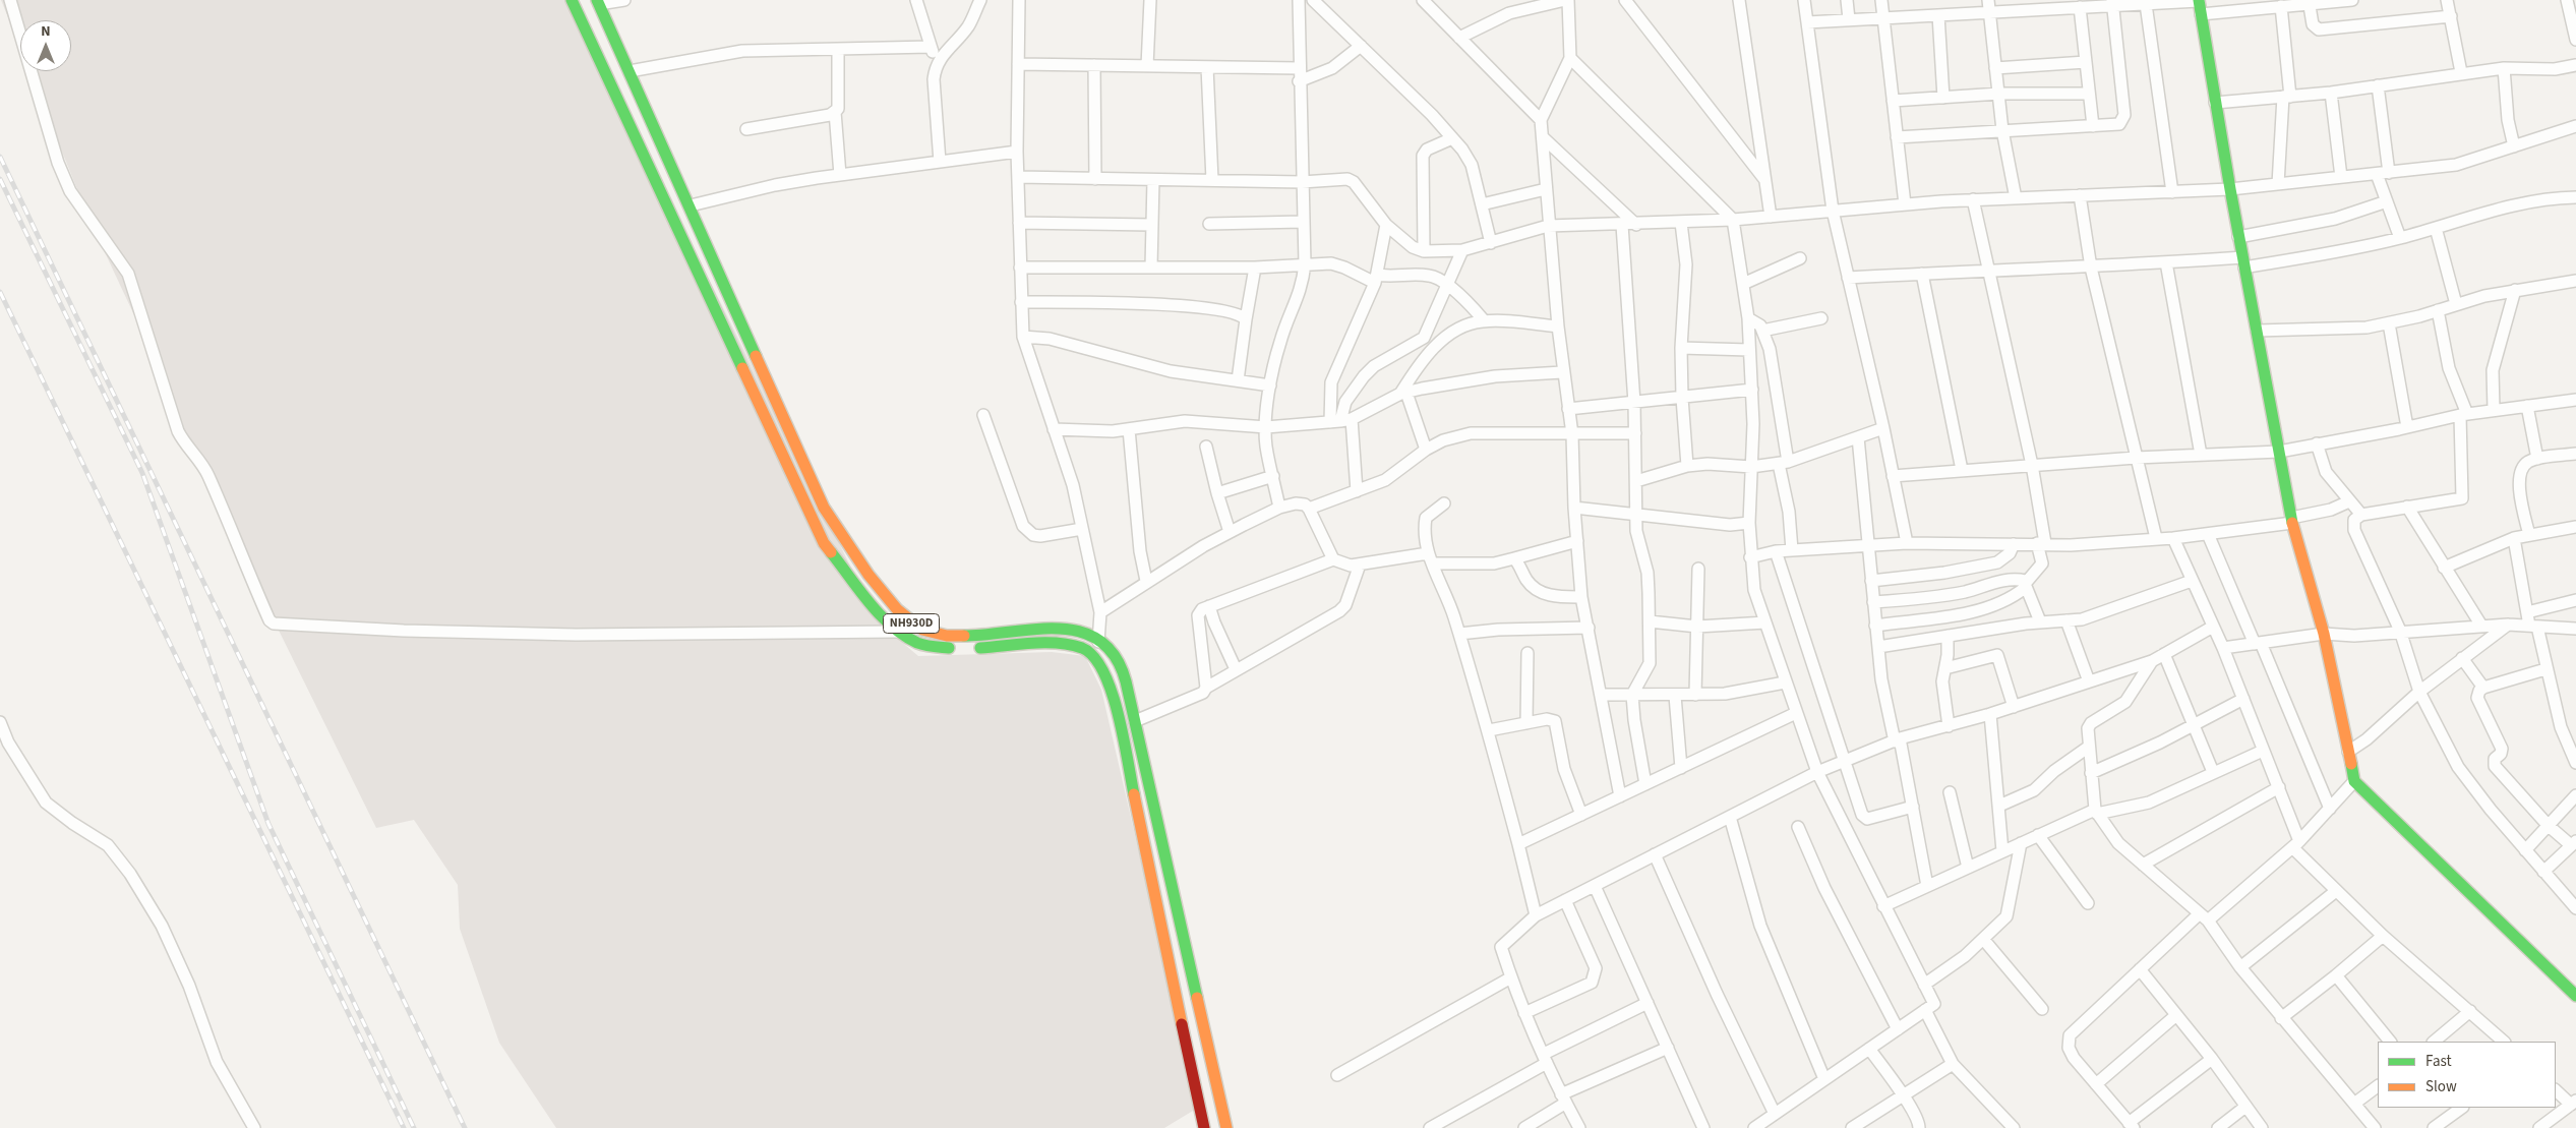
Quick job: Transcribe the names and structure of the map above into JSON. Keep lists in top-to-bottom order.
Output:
{
  "streets": {
    "main road": ["NH930D"]
  },
  "legend": ["Fast", "Slow"],
  "north": "top"
}
